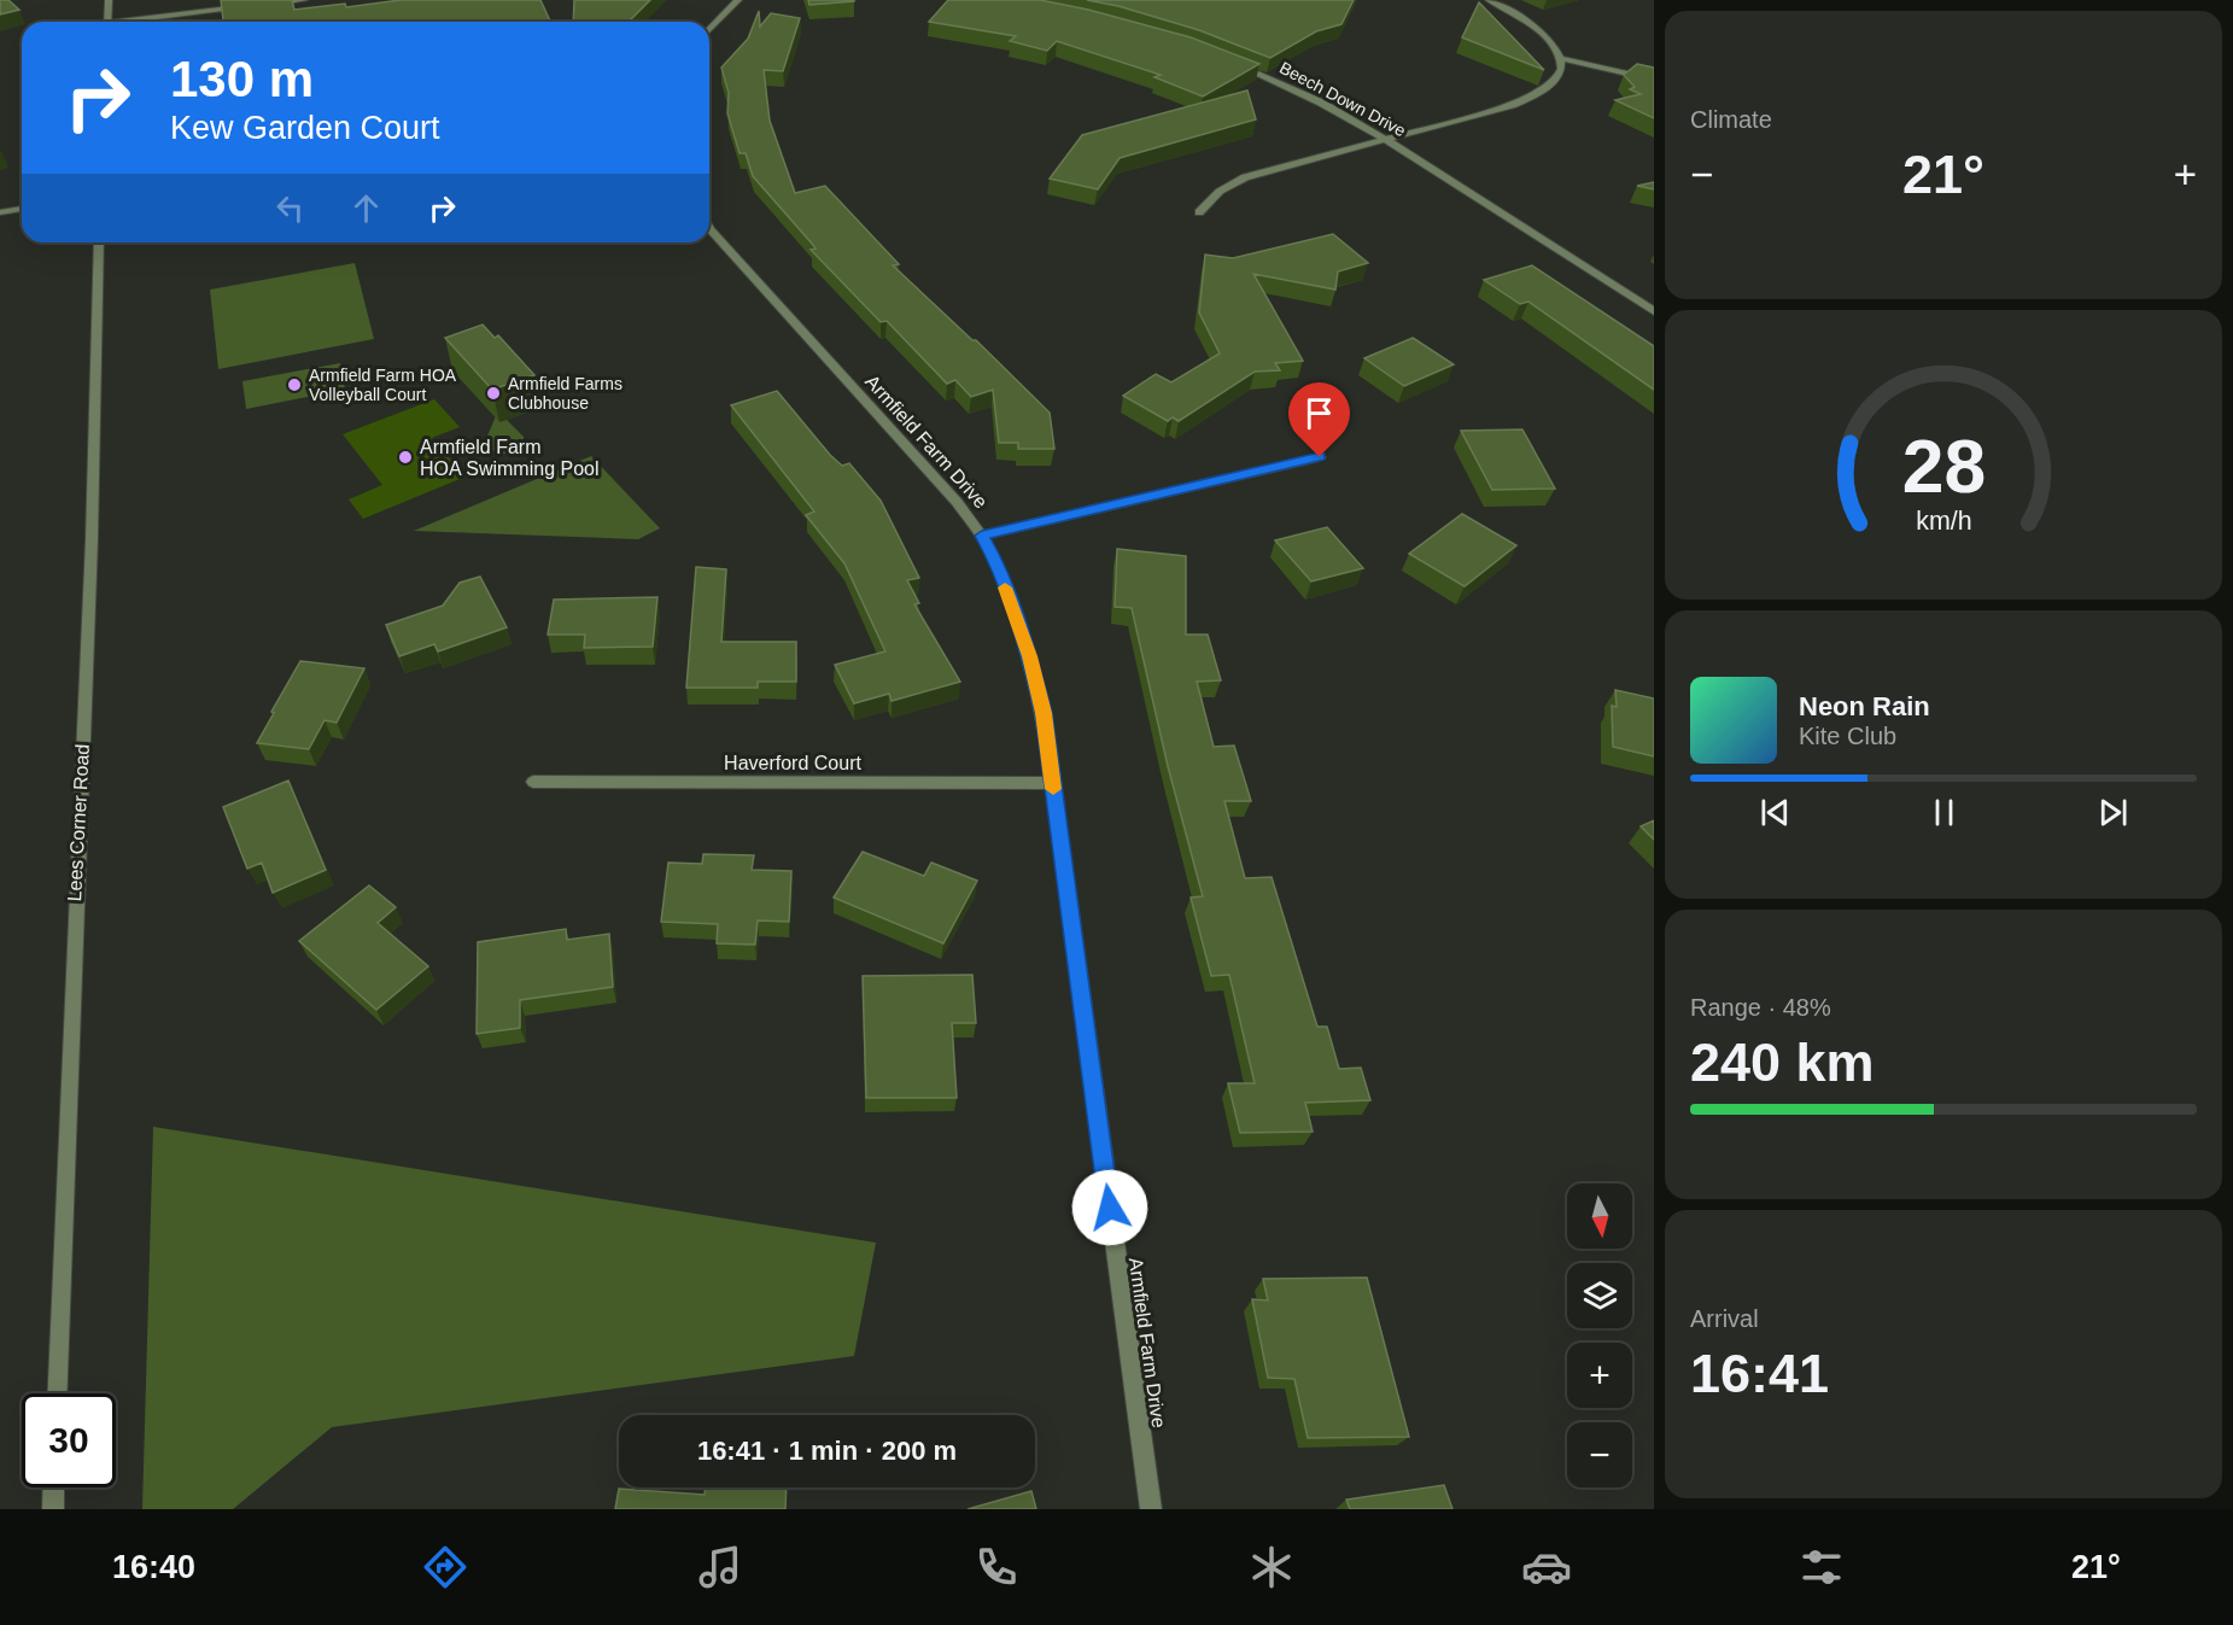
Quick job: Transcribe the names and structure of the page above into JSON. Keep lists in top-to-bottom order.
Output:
{
  "streets": {
    "street": [
      "Beech Down Drive",
      "Armfield Farm Drive",
      "Haverford Court",
      "Lees Corner Road"
    ]
  },
  "crossings": [
    ["Armfield Farm Drive", "Haverford Court"]
  ],
  "places": ["Armfield Farm HOA Volleyball Court", "Armfield Farms Clubhouse", "Armfield Farm HOA Swimming Pool"],
  "north": "bottom",
  "page": {
    "tile": [
      "Climate",
      ["Range · 48%", "240 km"],
      ["Arrival", "16:41"]
    ],
    "turn": ["130 m", "Kew Garden Court"],
    "heat": ["−", "21°", "+"],
    "song": ["Neon Rain", "Kite Club"],
    "map_buttons": ["+", "−"],
    "limit": "30",
    "trip": "16:41 · 1 min · 200 m",
    "tabs": ["16:40", "21°"],
    "gauge": ["28", "km/h"]
  }
}
